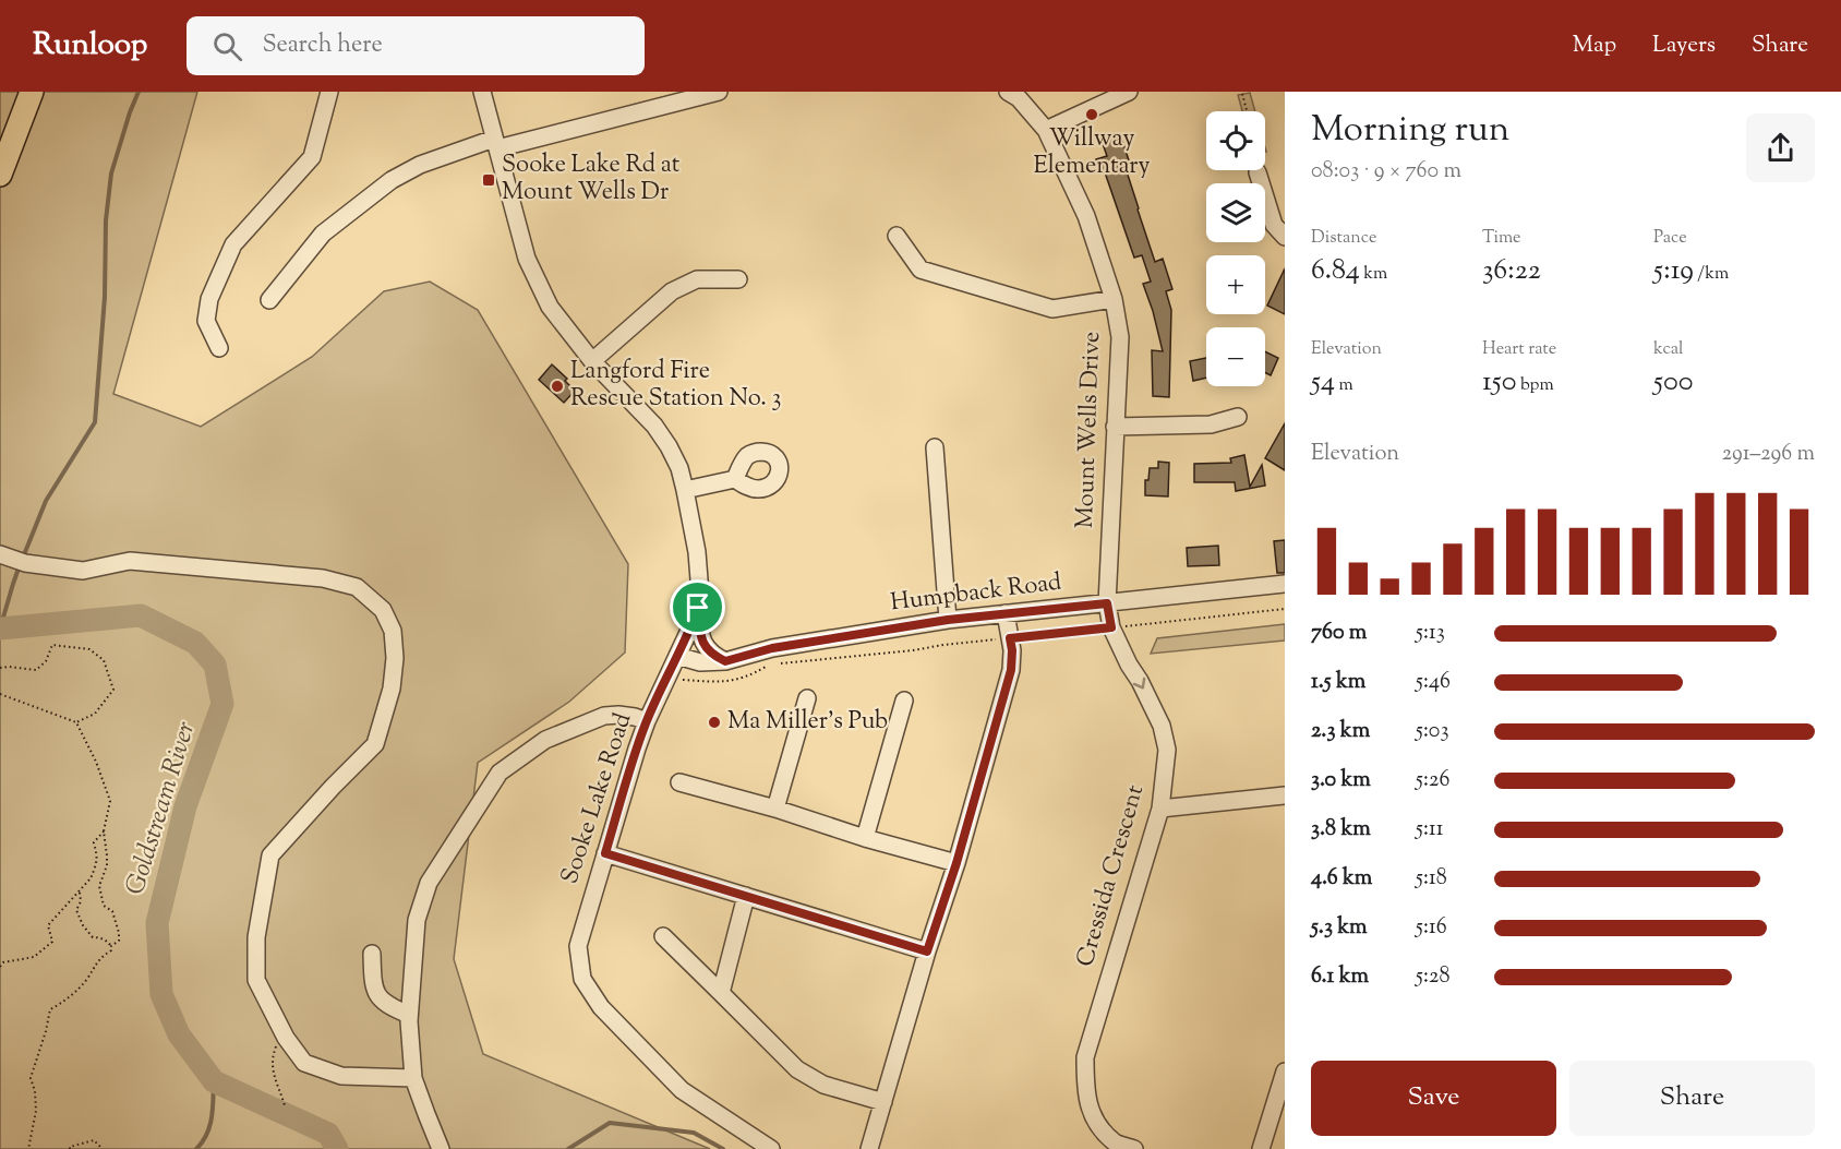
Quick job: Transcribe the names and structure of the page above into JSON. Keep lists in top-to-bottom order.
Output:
{
  "streets": {
    "street": [
      "Mount Wells Drive",
      "Humpback Road",
      "Sooke Lake Road",
      "Cressida Crescent"
    ]
  },
  "crossings": [
    ["Mount Wells Drive", "Humpback Road"],
    ["Mount Wells Drive", "Cressida Crescent"],
    ["Humpback Road", "Sooke Lake Road"],
    ["Humpback Road", "Cressida Crescent"]
  ],
  "water": ["Goldstream River"],
  "places": {
    "other": ["Willway Elementary", "Langford Fire Rescue Station No. 3", "Ma Miller’s Pub"],
    "transit": ["Sooke Lake Rd at Mount Wells Dr"]
  },
  "page": {
    "header": "Runloop",
    "search": "Search here",
    "nav": ["Map", "Layers", "Share"],
    "heading": ["Morning run", "08:03 · 9 × 760 m"],
    "map_buttons": ["+", "−"],
    "stats": [
      ["Distance", "6.84 km"],
      ["Time", "36:22"],
      ["Pace", "5:19 /km"],
      ["Elevation", "54 m"],
      ["Heart rate", "150 bpm"],
      ["kcal", "500"]
    ],
    "chart": ["Elevation", "291–296 m"],
    "list": [
      {
        "name": "760 m",
        "note": "5:13"
      },
      {
        "name": "1.5 km",
        "note": "5:46"
      },
      {
        "name": "2.3 km",
        "note": "5:03"
      },
      {
        "name": "3.0 km",
        "note": "5:26"
      },
      {
        "name": "3.8 km",
        "note": "5:11"
      },
      {
        "name": "4.6 km",
        "note": "5:18"
      },
      {
        "name": "5.3 km",
        "note": "5:16"
      },
      {
        "name": "6.1 km",
        "note": "5:28"
      }
    ],
    "buttons": ["Save", "Share"]
  }
}
